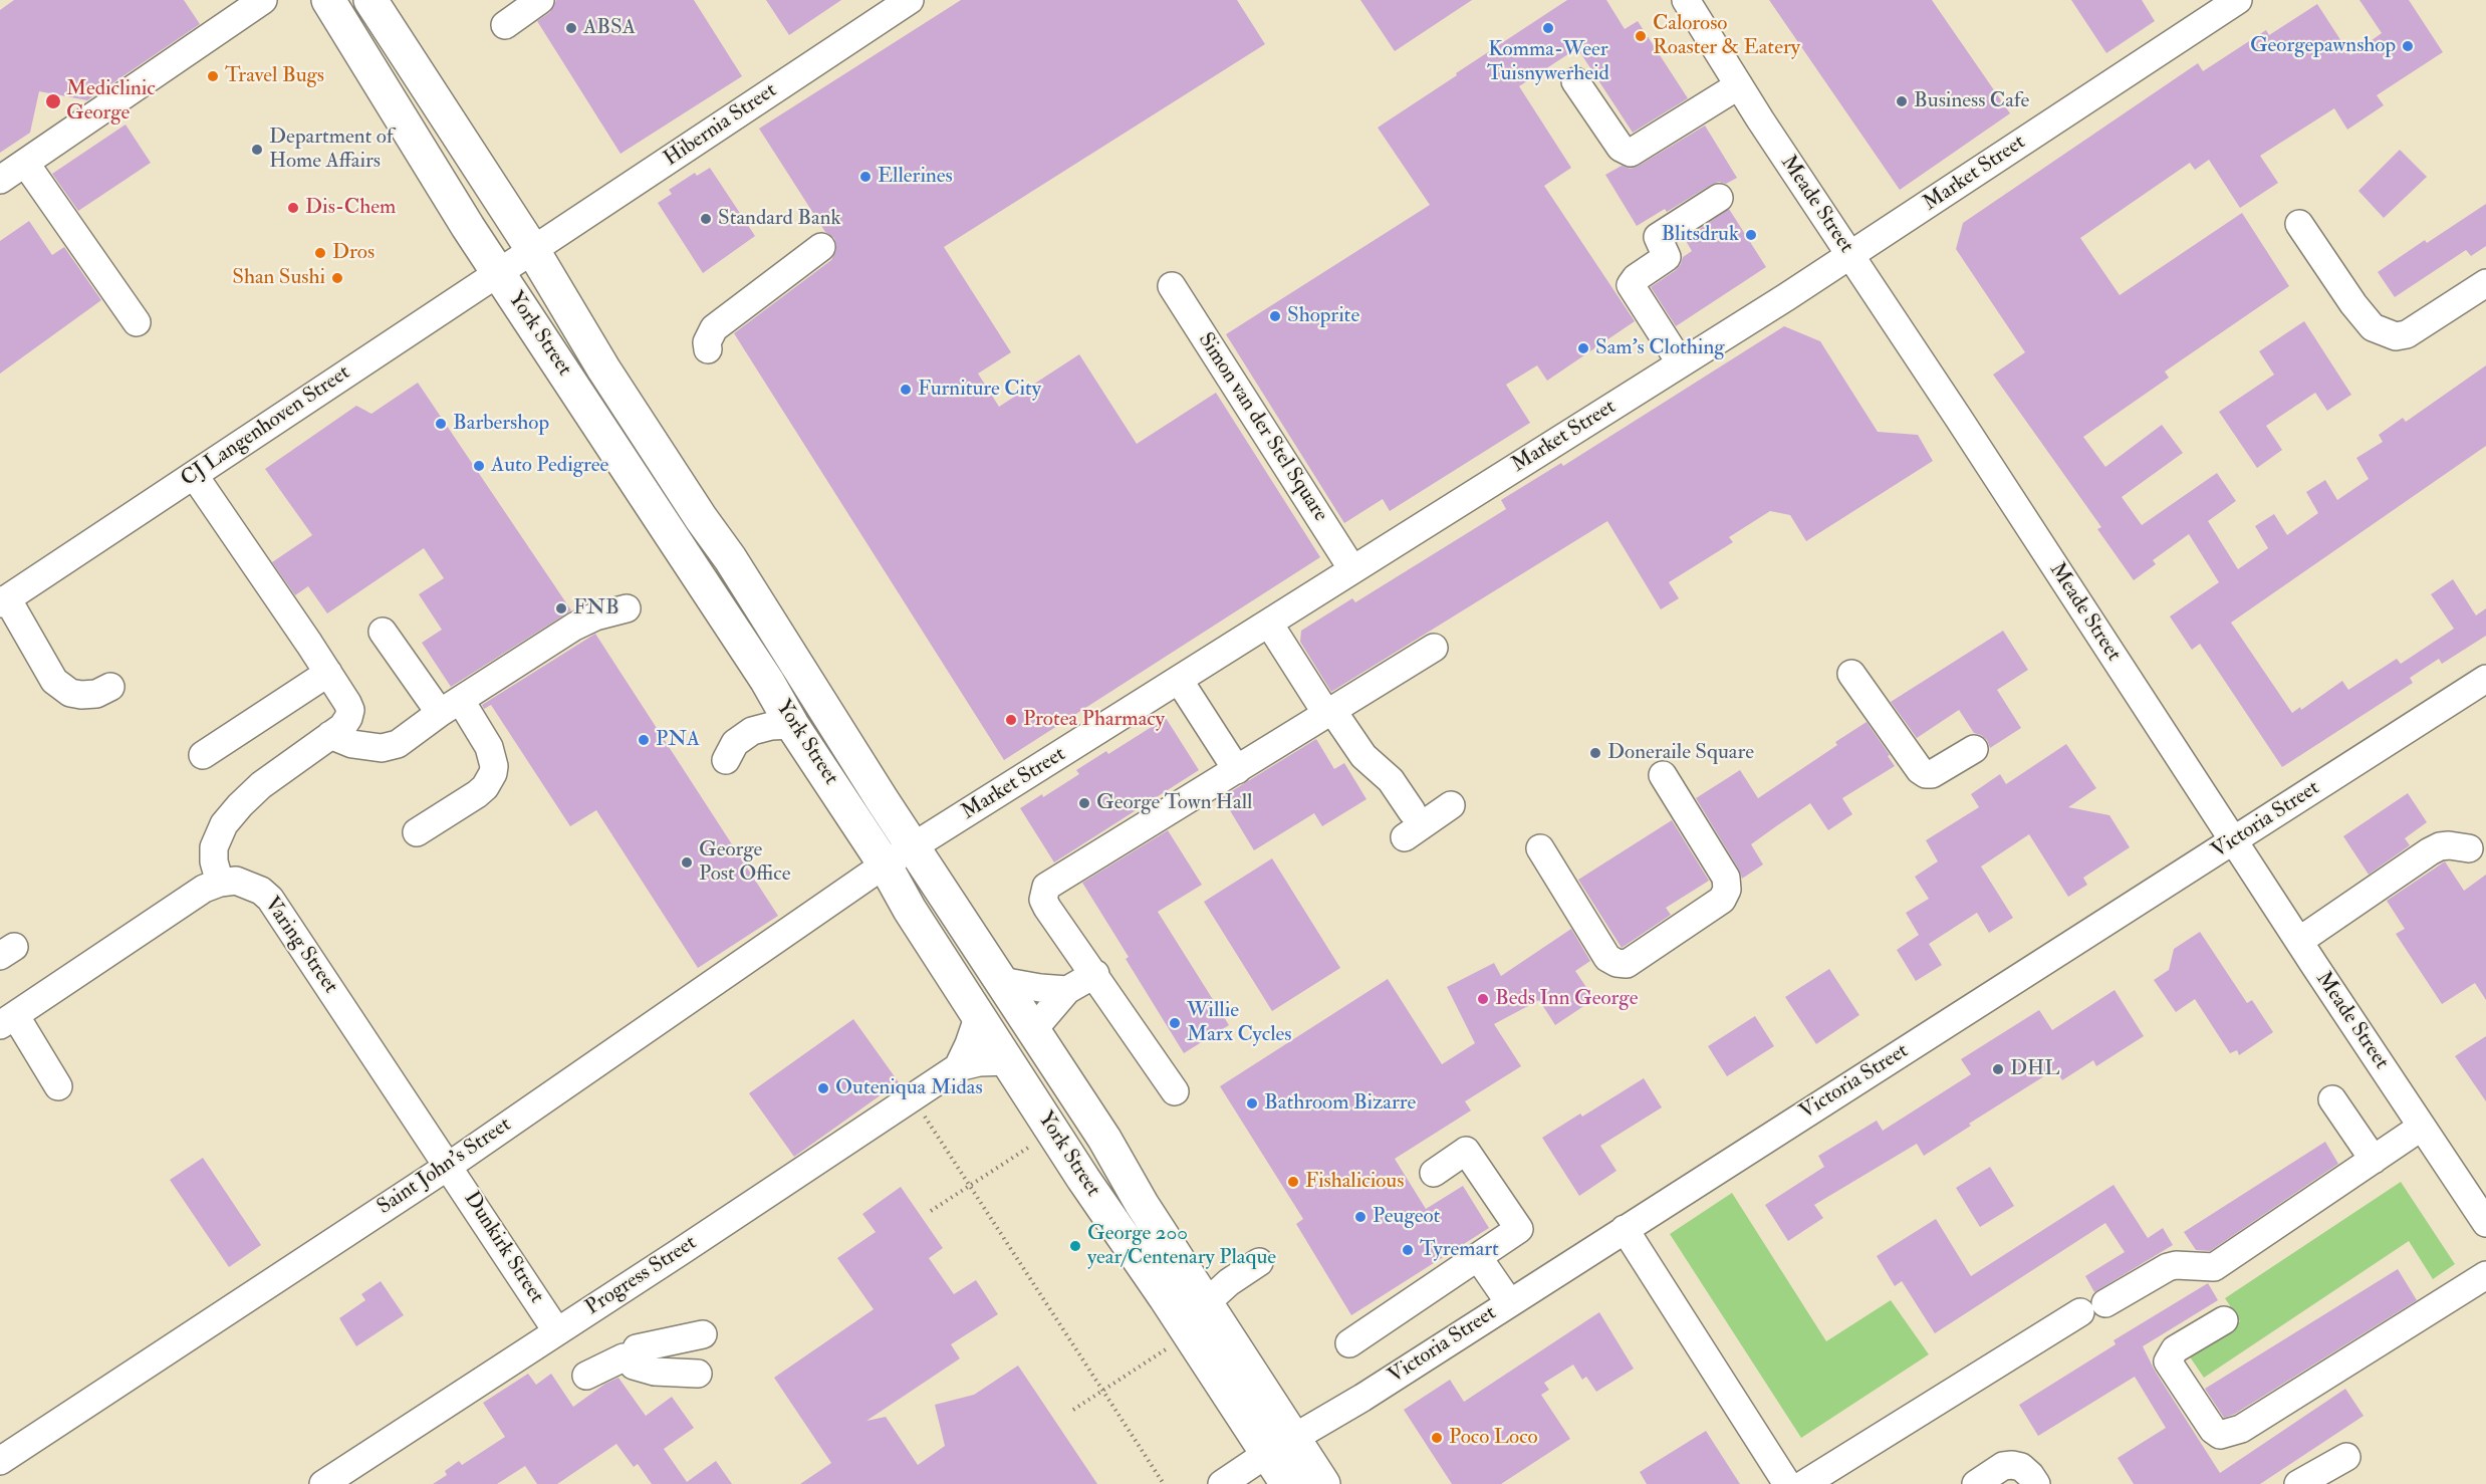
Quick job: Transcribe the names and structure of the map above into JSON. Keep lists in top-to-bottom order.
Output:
{
  "streets": {
    "main road": ["York Street"],
    "street": [
      "Hibernia Street",
      "Market Street",
      "Meade Street",
      "CJ Langenhoven Street",
      "Simon van der Stel Square",
      "Victoria Street",
      "Varing Street",
      "Saint John's Street",
      "Dunkirk Street",
      "Progress Street"
    ]
  },
  "crossings": [
    ["Hibernia Street", "York Street"],
    ["Hibernia Street", "CJ Langenhoven Street"],
    ["Market Street", "Meade Street"],
    ["Market Street", "York Street"],
    ["Market Street", "Simon van der Stel Square"],
    ["Market Street", "Saint John's Street"],
    ["Meade Street", "Victoria Street"],
    ["York Street", "CJ Langenhoven Street"],
    ["York Street", "Victoria Street"],
    ["York Street", "Saint John's Street"],
    ["York Street", "Progress Street"],
    ["Varing Street", "Saint John's Street"],
    ["Varing Street", "Dunkirk Street"],
    ["Saint John's Street", "Dunkirk Street"],
    ["Dunkirk Street", "Progress Street"]
  ],
  "places": [
    "ABSA",
    "Komma-Weer Tuisnywerheid",
    "Caloroso Roaster & Eatery",
    "Georgepawnshop",
    "Travel Bugs",
    "Mediclinic George",
    "Business Cafe",
    "Department of Home Affairs",
    "Ellerines",
    "Dis-Chem",
    "Standard Bank",
    "Blitsdruk",
    "Dros",
    "Shan Sushi",
    "Shoprite",
    "Sam's Clothing",
    "Furniture City",
    "Barbershop",
    "Auto Pedigree",
    "FNB",
    "Protea Pharmacy",
    "PNA",
    "Doneraile Square",
    "George Town Hall",
    "George Post Office",
    "Beds Inn George",
    "Willie Marx Cycles",
    "DHL",
    "Outeniqua Midas",
    "Bathroom Bizarre",
    "Fishalicious",
    "Peugeot",
    "George 200 year/Centenary Plaque",
    "Tyremart",
    "Poco Loco"
  ]
}
